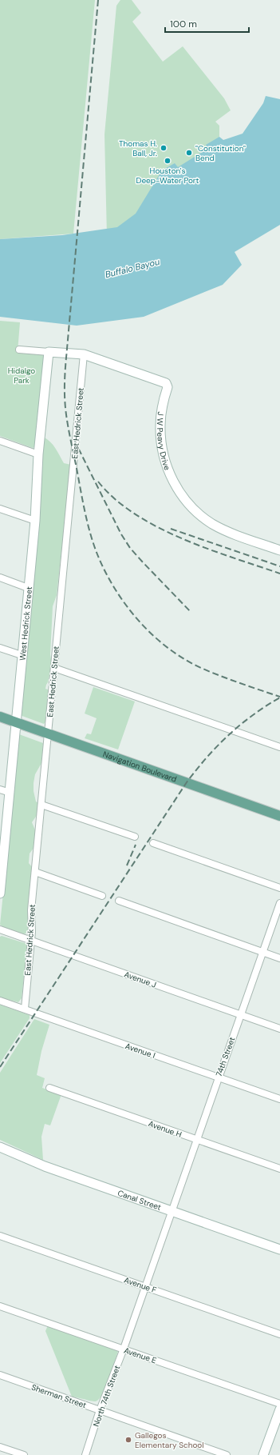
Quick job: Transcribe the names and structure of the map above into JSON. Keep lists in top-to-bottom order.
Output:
{
  "streets": {
    "main road": ["Navigation Boulevard"],
    "street": [
      "East Hedrick Street",
      "J W Peavy Drive",
      "West Hedrick Street",
      "Avenue J",
      "Avenue I",
      "74th Street",
      "Avenue H",
      "Canal Street",
      "Avenue F",
      "Avenue E",
      "Sherman Street",
      "North 74th Street"
    ]
  },
  "crossings": [
    ["East Hedrick Street", "J W Peavy Drive"],
    ["East Hedrick Street", "Navigation Boulevard"],
    ["East Hedrick Street", "Avenue J"],
    ["East Hedrick Street", "Avenue I"],
    ["J W Peavy Drive", "West Hedrick Street"],
    ["West Hedrick Street", "Navigation Boulevard"],
    ["Avenue J", "74th Street"],
    ["Avenue I", "74th Street"],
    ["74th Street", "Avenue H"],
    ["74th Street", "Canal Street"],
    ["74th Street", "North 74th Street"],
    ["Canal Street", "North 74th Street"],
    ["Avenue F", "North 74th Street"],
    ["Avenue E", "North 74th Street"],
    ["Sherman Street", "North 74th Street"]
  ],
  "water": ["Buffalo Bayou"],
  "parks": ["Hidalgo Park"],
  "places": [
    "Thomas H. Ball, Jr.",
    "\"Constitution\" Bend",
    "Houston's Deep-Water Port",
    "Gallegos Elementary School"
  ],
  "scale_bar": "100 m"
}
